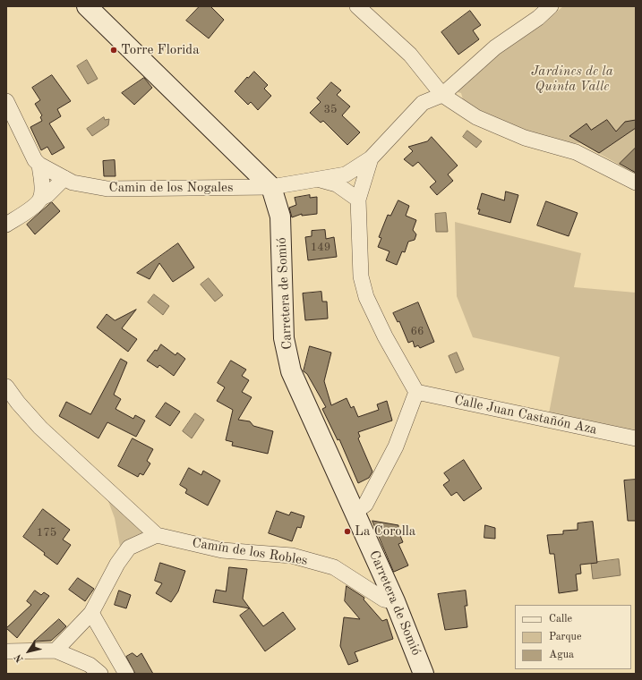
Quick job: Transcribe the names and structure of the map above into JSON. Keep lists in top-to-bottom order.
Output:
{
  "streets": {
    "street": [
      "Camin de los Nogales",
      "Carretera de Somió",
      "Calle Juan Castañón Aza",
      "Camín de los Robles"
    ]
  },
  "crossings": [
    ["Camin de los Nogales", "Carretera de Somió"],
    ["Carretera de Somió", "Camín de los Robles"]
  ],
  "parks": ["Jardines de la Quinta Valle"],
  "places": ["Torre Florida", "La Corolla"],
  "house_numbers": [
    "35",
    "149",
    "66",
    "175"
  ],
  "legend": ["Calle", "Parque", "Agua"],
  "north": "bottom left"
}
